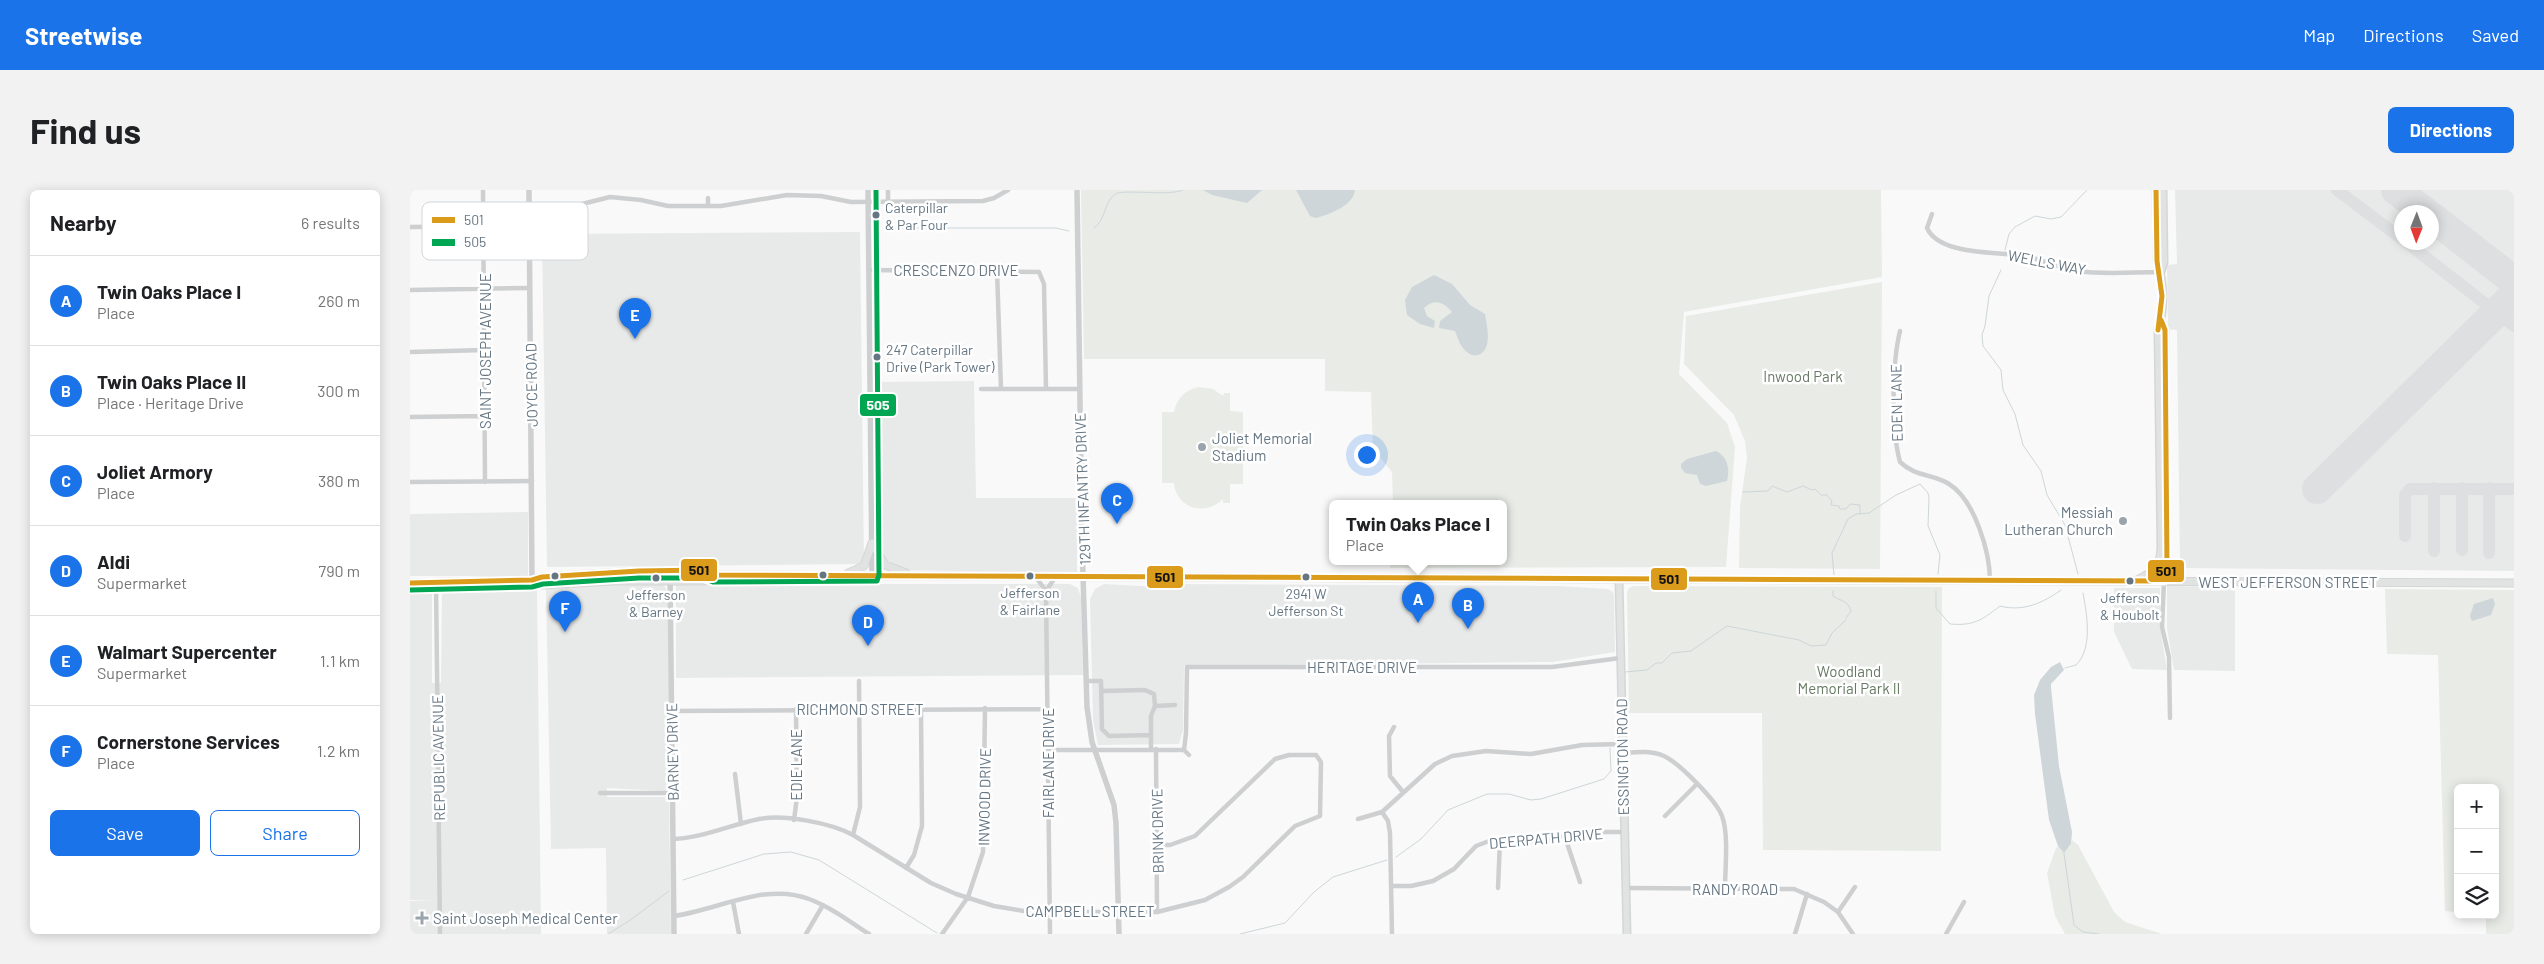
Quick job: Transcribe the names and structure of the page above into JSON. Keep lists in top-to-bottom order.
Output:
{
  "streets": {
    "main road": ["WEST JEFFERSON STREET", "ESSINGTON ROAD"],
    "street": [
      "WELLS WAY",
      "CRESCENZO DRIVE",
      "SAINT JOSEPH AVENUE",
      "JOYCE ROAD",
      "EDEN LANE",
      "129TH INFANTRY DRIVE",
      "HERITAGE DRIVE",
      "RICHMOND STREET",
      "BARNEY DRIVE",
      "REPUBLIC AVENUE",
      "FAIRLANE DRIVE",
      "EDIE LANE",
      "INWOOD DRIVE",
      "BRINK DRIVE",
      "DEERPATH DRIVE",
      "RANDY ROAD",
      "CAMPBELL STREET"
    ]
  },
  "crossings": [
    ["JOYCE ROAD", "WEST JEFFERSON STREET"],
    ["EDEN LANE", "WEST JEFFERSON STREET"],
    ["129TH INFANTRY DRIVE", "WEST JEFFERSON STREET"],
    ["129TH INFANTRY DRIVE", "CAMPBELL STREET"],
    ["WEST JEFFERSON STREET", "BARNEY DRIVE"],
    ["WEST JEFFERSON STREET", "ESSINGTON ROAD"],
    ["WEST JEFFERSON STREET", "REPUBLIC AVENUE"],
    ["HERITAGE DRIVE", "ESSINGTON ROAD"],
    ["RICHMOND STREET", "BARNEY DRIVE"],
    ["RICHMOND STREET", "FAIRLANE DRIVE"],
    ["RICHMOND STREET", "EDIE LANE"],
    ["RICHMOND STREET", "INWOOD DRIVE"],
    ["BARNEY DRIVE", "CAMPBELL STREET"],
    ["ESSINGTON ROAD", "DEERPATH DRIVE"],
    ["ESSINGTON ROAD", "RANDY ROAD"],
    ["FAIRLANE DRIVE", "CAMPBELL STREET"],
    ["EDIE LANE", "CAMPBELL STREET"],
    ["INWOOD DRIVE", "CAMPBELL STREET"],
    ["BRINK DRIVE", "CAMPBELL STREET"]
  ],
  "parks": ["Inwood Park", "Woodland Memorial Park II"],
  "places": {
    "other": [
      "Caterpillar & Par Four",
      "247 Caterpillar Drive (Park Tower)",
      "Joliet Memorial Stadium",
      "Messiah Lutheran Church",
      "Jefferson & Fairlane",
      "2941 W Jefferson St",
      "Jefferson & Barney",
      "Jefferson & Houbolt"
    ],
    "health": ["Saint Joseph Medical Center"]
  },
  "lines": ["transit line 501", "transit line 505"],
  "legend": ["501", "505"],
  "north": "bottom",
  "page": {
    "header": "Streetwise",
    "nav": ["Map", "Directions", "Saved"],
    "buttons": [
      "Directions",
      ["Save", "Share"]
    ],
    "title": "Find us",
    "heading": ["Nearby", "6 results"],
    "list": [
      {
        "mark": "A",
        "name": "Twin Oaks Place I",
        "note": "Place",
        "value": "260 m"
      },
      {
        "mark": "B",
        "name": "Twin Oaks Place II",
        "note": "Place · Heritage Drive",
        "value": "300 m"
      },
      {
        "mark": "C",
        "name": "Joliet Armory",
        "note": "Place",
        "value": "380 m"
      },
      {
        "mark": "D",
        "name": "Aldi",
        "note": "Supermarket",
        "value": "790 m"
      },
      {
        "mark": "E",
        "name": "Walmart Supercenter",
        "note": "Supermarket",
        "value": "1.1 km"
      },
      {
        "mark": "F",
        "name": "Cornerstone Services",
        "note": "Place",
        "value": "1.2 km"
      }
    ],
    "pins": [
      "E",
      "C",
      "A",
      "B",
      "F",
      "D"
    ],
    "popup": ["Twin Oaks Place I", "Place"],
    "map_buttons": ["+", "−"]
  }
}
